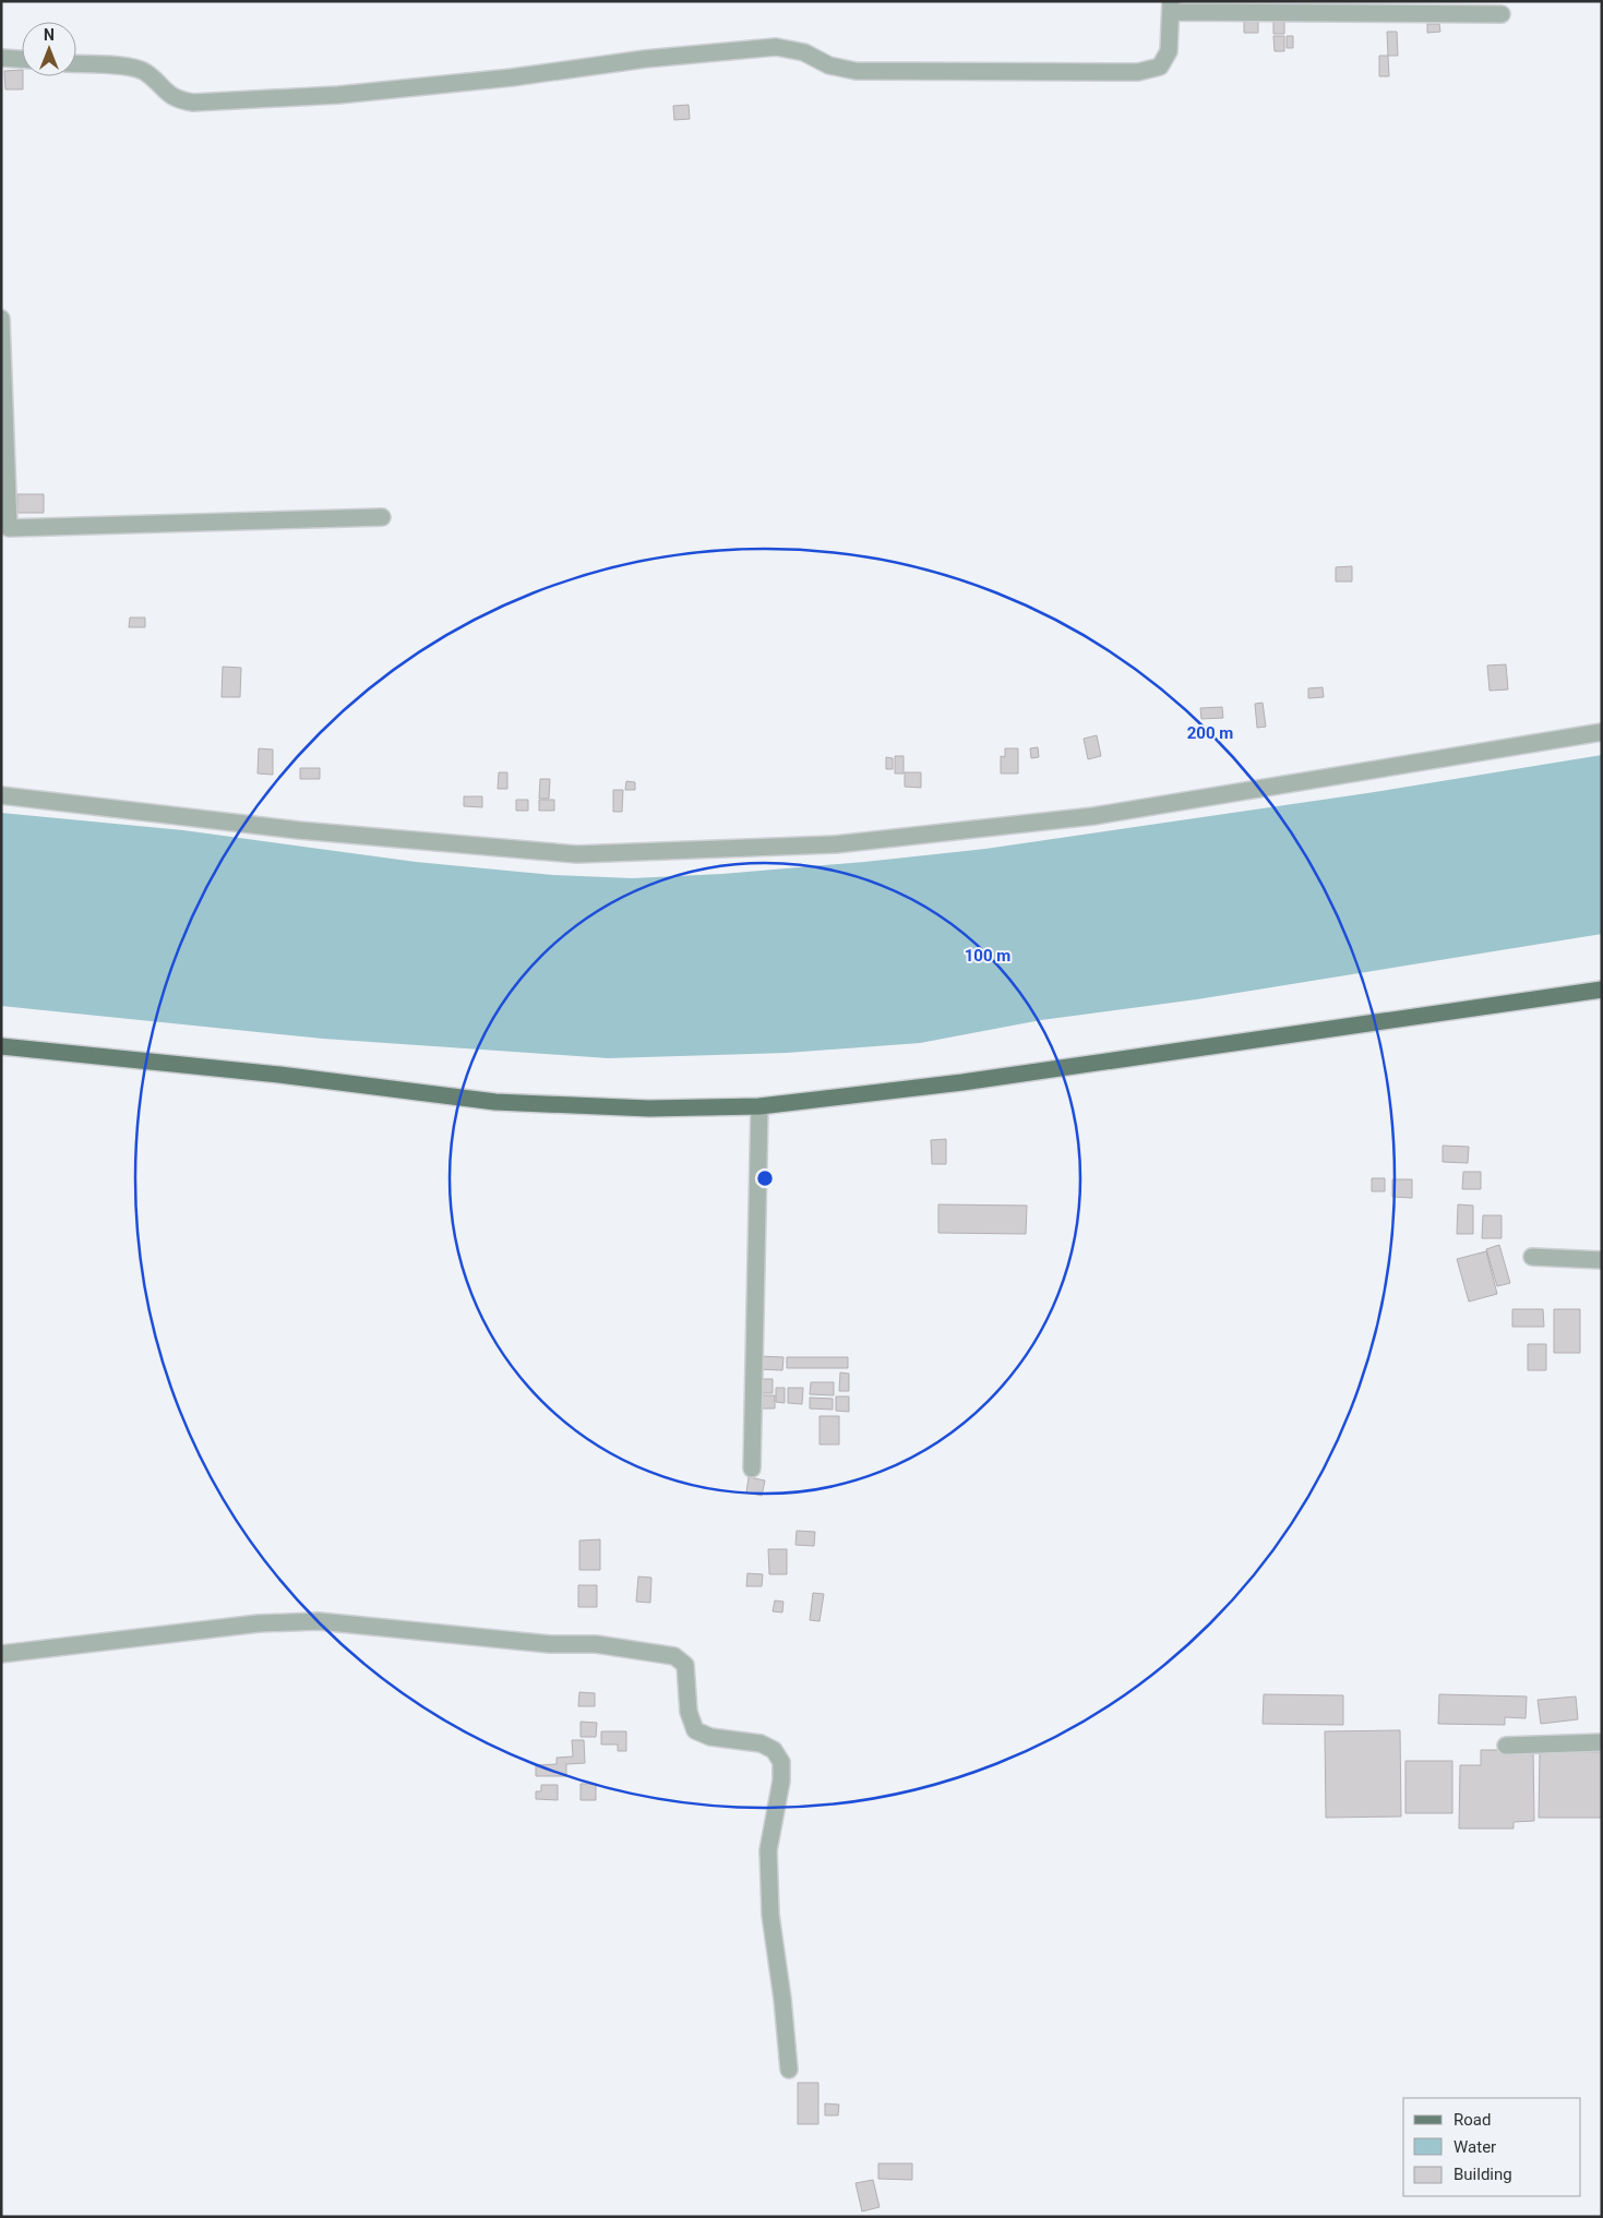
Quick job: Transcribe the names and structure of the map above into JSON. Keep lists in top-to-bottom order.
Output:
{
  "legend": ["Road", "Water", "Building"],
  "north": "top",
  "rings": ["200 m", "100 m"]
}
